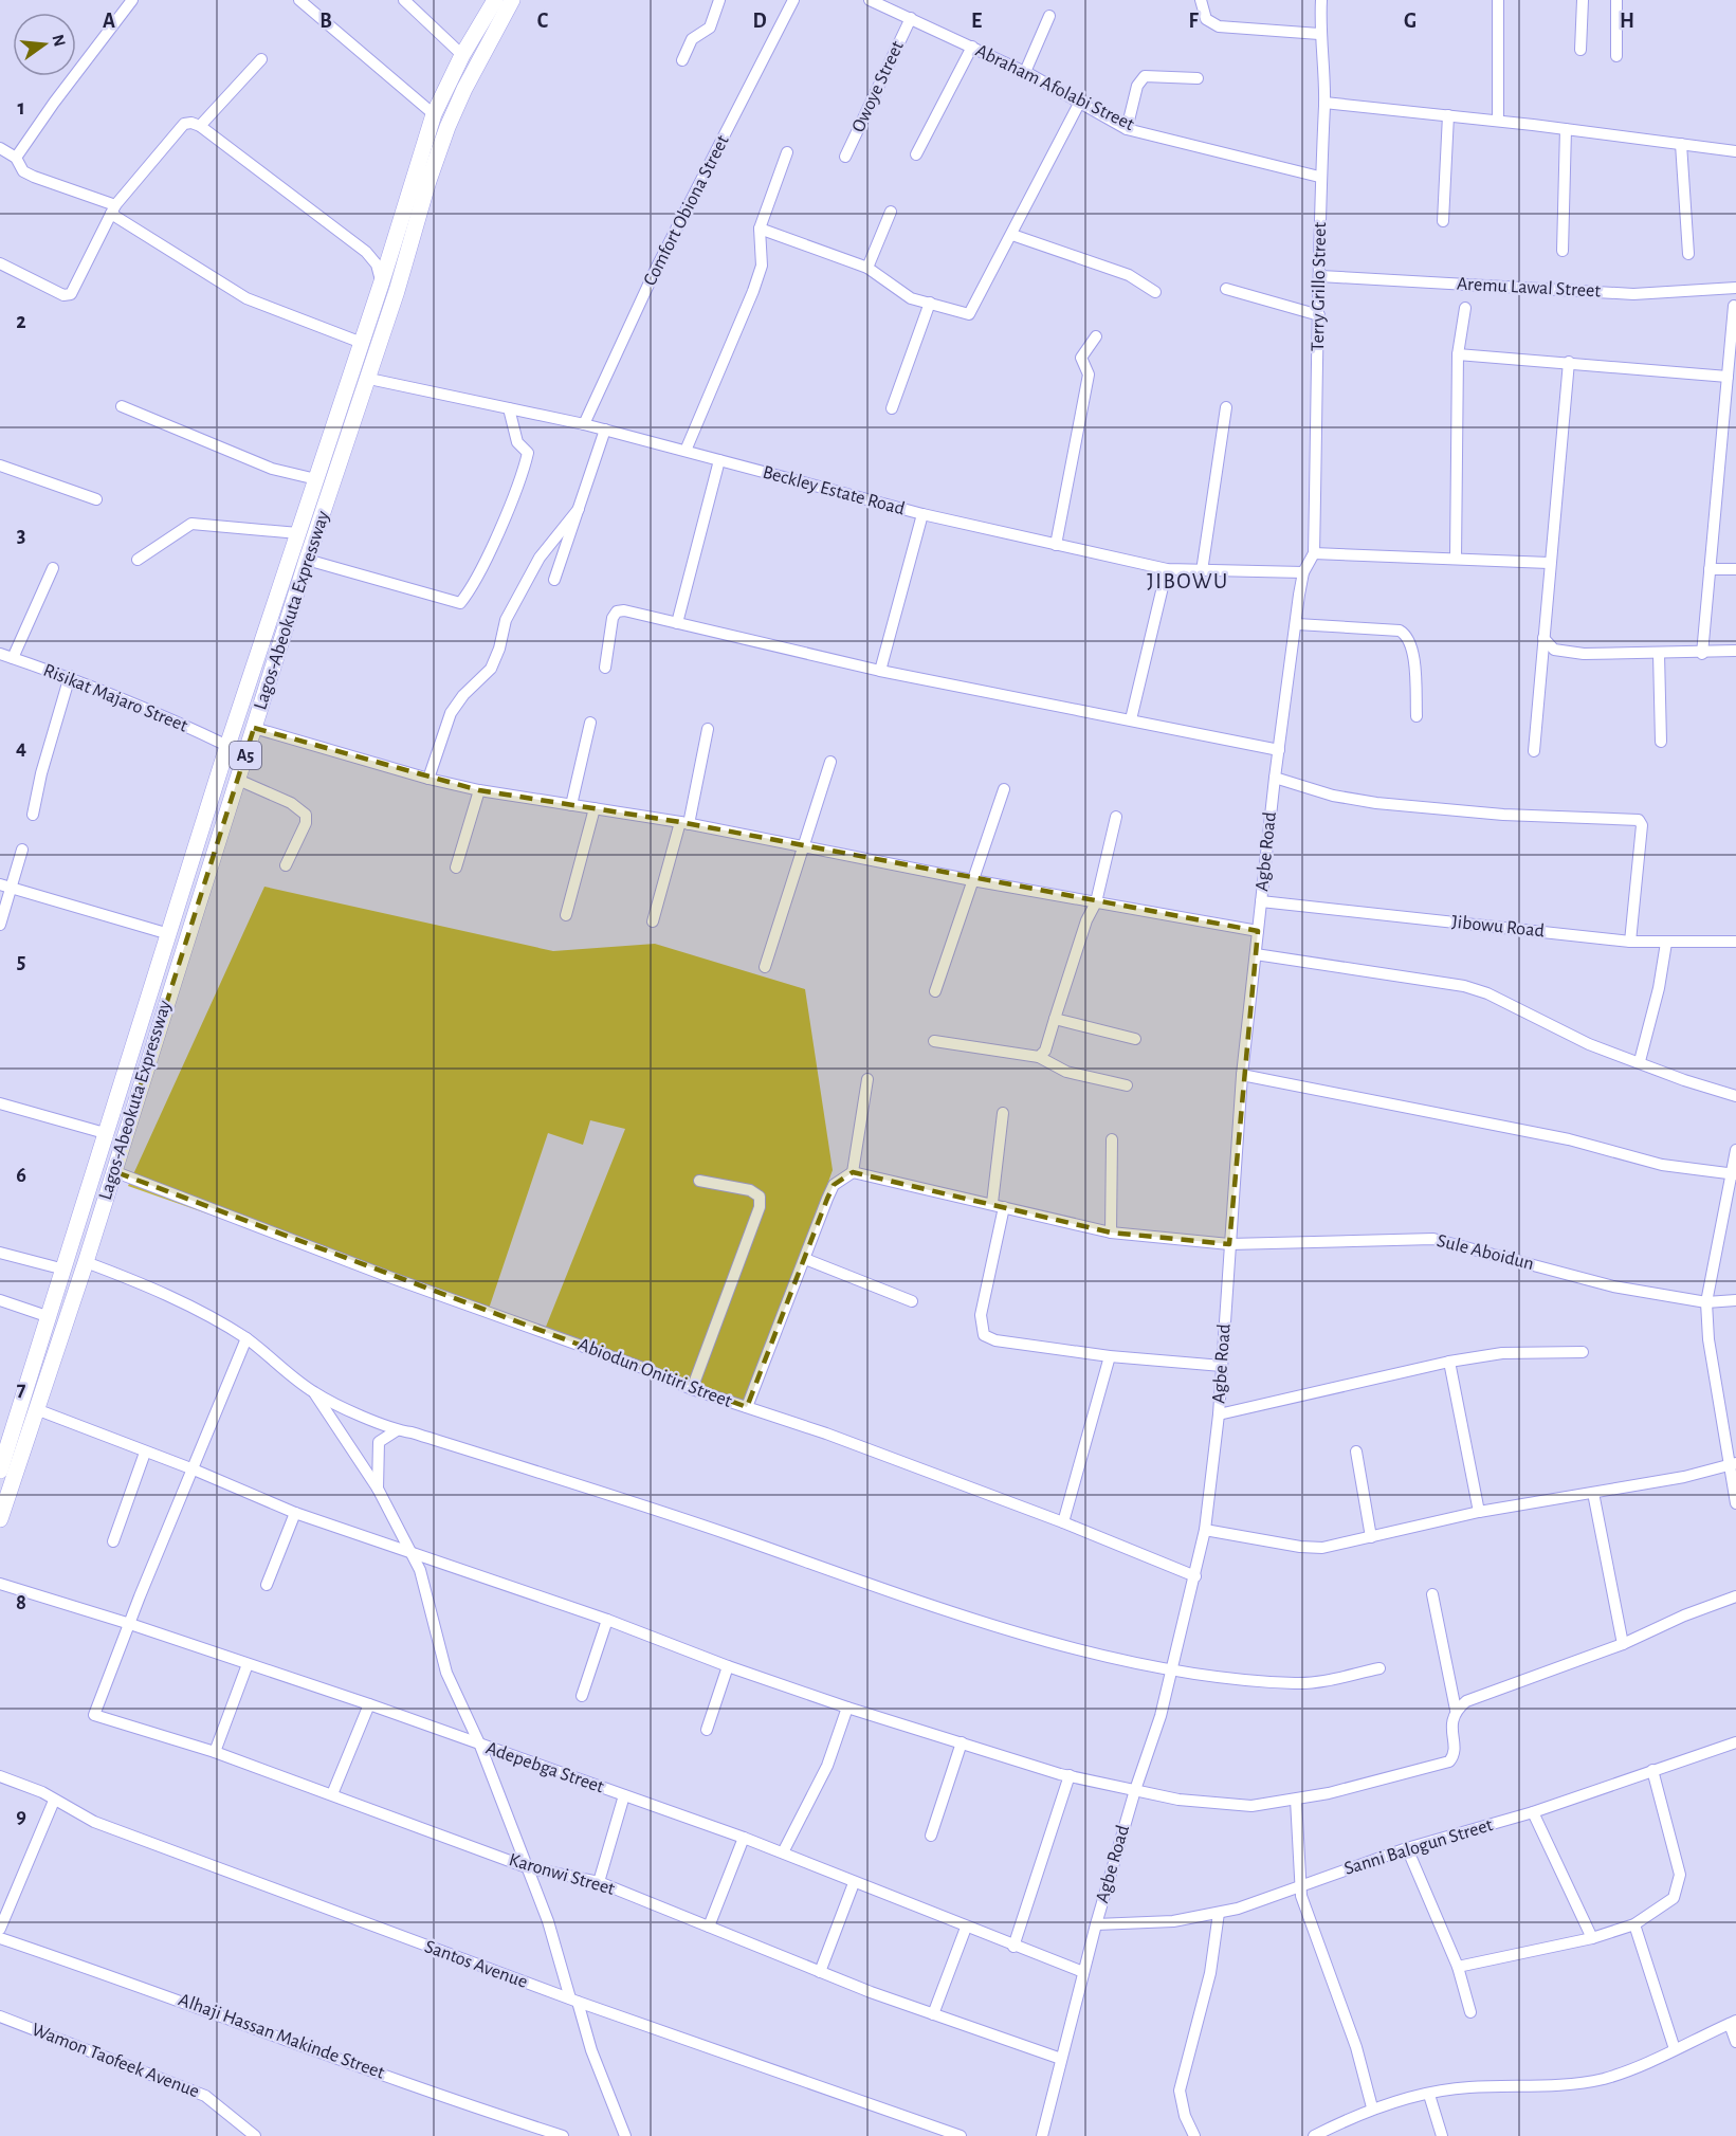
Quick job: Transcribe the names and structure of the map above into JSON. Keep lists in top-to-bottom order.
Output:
{
  "streets": {
    "highway": ["Lagos-Abeokuta Expressway", "A5"],
    "street": [
      "Owoye Street",
      "Abraham Afolabi Street",
      "Comfort Obiona Street",
      "Terry Grillo Street",
      "Aremu Lawal Street",
      "Beckley Estate Road",
      "Risikat Majaro Street",
      "Agbe Road",
      "Jibowu Road",
      "Sule Aboidun",
      "Abiodun Onitiri Street",
      "Adepebga Street",
      "Sanni Balogun Street",
      "Karonwi Street",
      "Santos Avenue",
      "Alhaji Hassan Makinde Street",
      "Wamon Taofeek Avenue"
    ]
  },
  "crossings": [
    ["Owoye Street", "Abraham Afolabi Street"],
    ["Abraham Afolabi Street", "Terry Grillo Street"],
    ["Comfort Obiona Street", "Beckley Estate Road"],
    ["Terry Grillo Street", "Aremu Lawal Street"],
    ["Terry Grillo Street", "Beckley Estate Road"],
    ["Terry Grillo Street", "Agbe Road"],
    ["Beckley Estate Road", "Lagos-Abeokuta Expressway"],
    ["Beckley Estate Road", "Agbe Road"],
    ["Lagos-Abeokuta Expressway", "Risikat Majaro Street"],
    ["Lagos-Abeokuta Expressway", "Abiodun Onitiri Street"],
    ["Agbe Road", "Jibowu Road"],
    ["Agbe Road", "Sule Aboidun"],
    ["Agbe Road", "Abiodun Onitiri Street"],
    ["Agbe Road", "Adepebga Street"],
    ["Agbe Road", "Sanni Balogun Street"],
    ["Agbe Road", "Karonwi Street"],
    ["Adepebga Street", "Karonwi Street"]
  ],
  "districts": ["JIBOWU"],
  "north": "right",
  "grid": {
    "columns": [
      "A",
      "B",
      "C",
      "D",
      "E",
      "F",
      "G",
      "H"
    ],
    "rows": [
      "1",
      "2",
      "3",
      "4",
      "5",
      "6",
      "7",
      "8",
      "9"
    ]
  }
}
